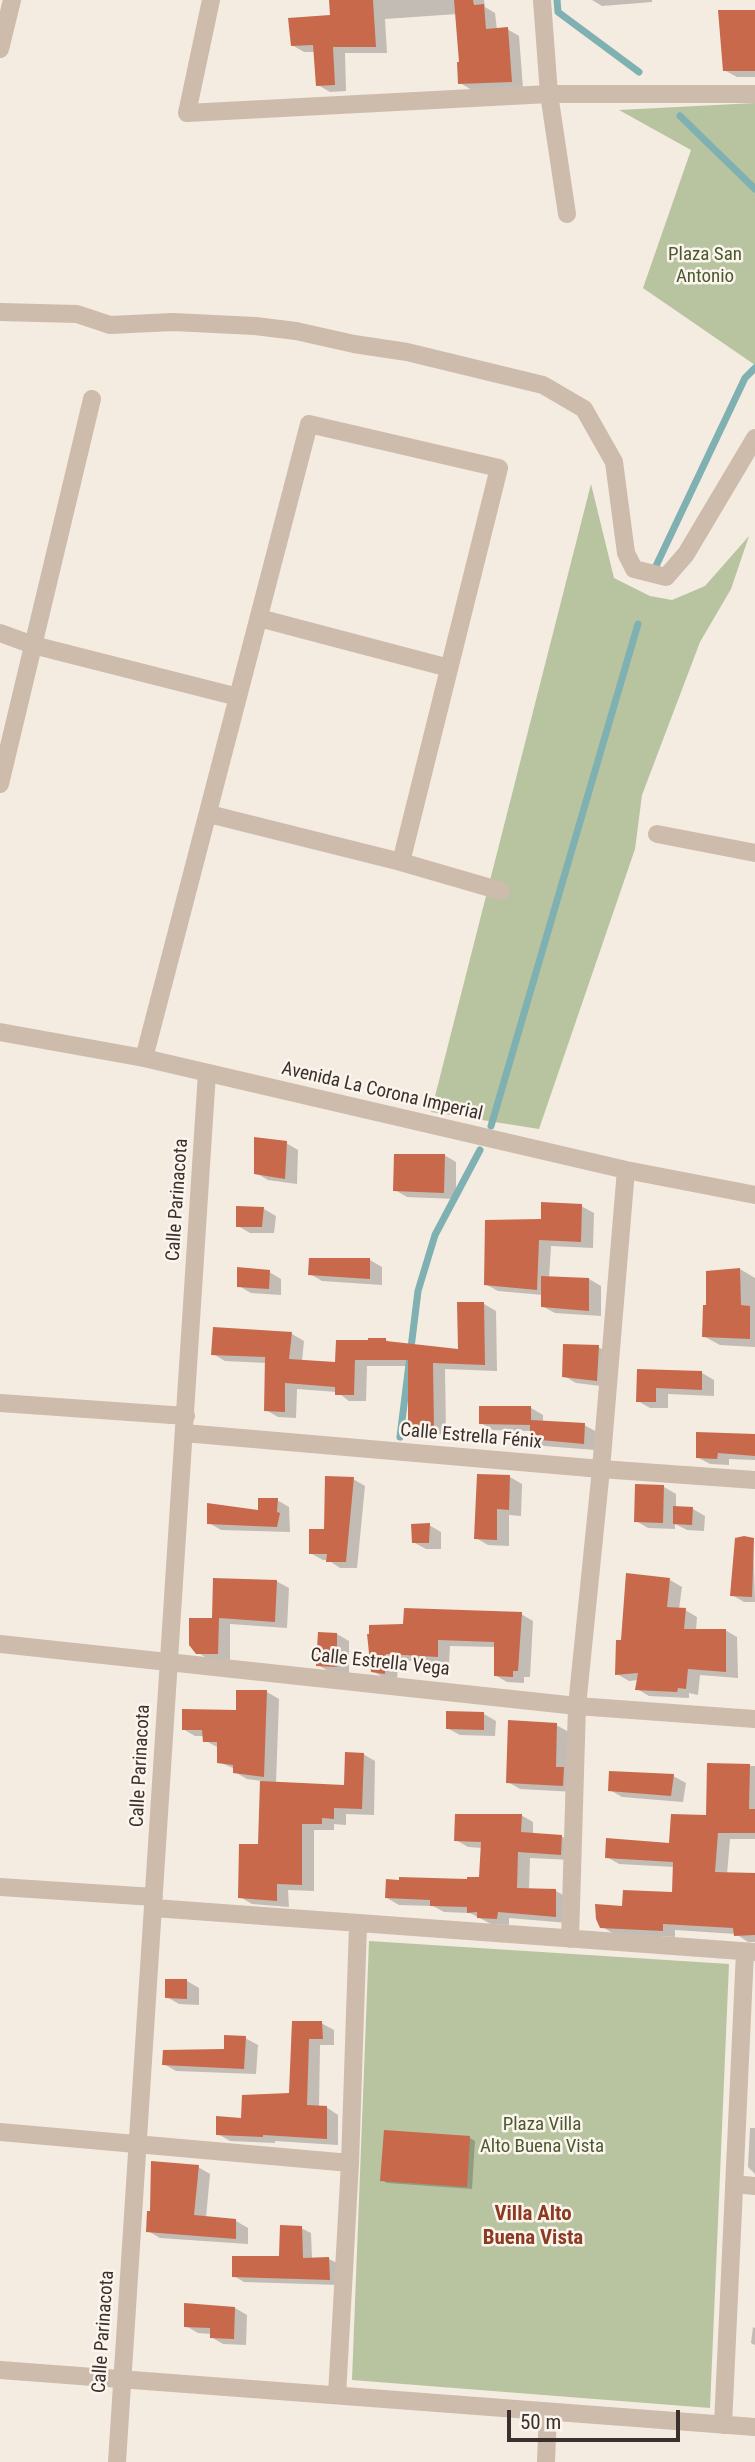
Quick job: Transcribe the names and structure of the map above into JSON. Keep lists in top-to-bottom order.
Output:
{
  "streets": {
    "street": [
      "Avenida La Corona Imperial",
      "Calle Parinacota",
      "Calle Estrella Fénix",
      "Calle Estrella Vega"
    ]
  },
  "crossings": [
    ["Avenida La Corona Imperial", "Calle Parinacota"],
    ["Calle Parinacota", "Calle Estrella Fénix"],
    ["Calle Parinacota", "Calle Estrella Vega"]
  ],
  "districts": ["Villa Alto Buena Vista"],
  "parks": ["Plaza San Antonio", "Plaza Villa Alto Buena Vista"],
  "scale_bar": "50 m"
}
